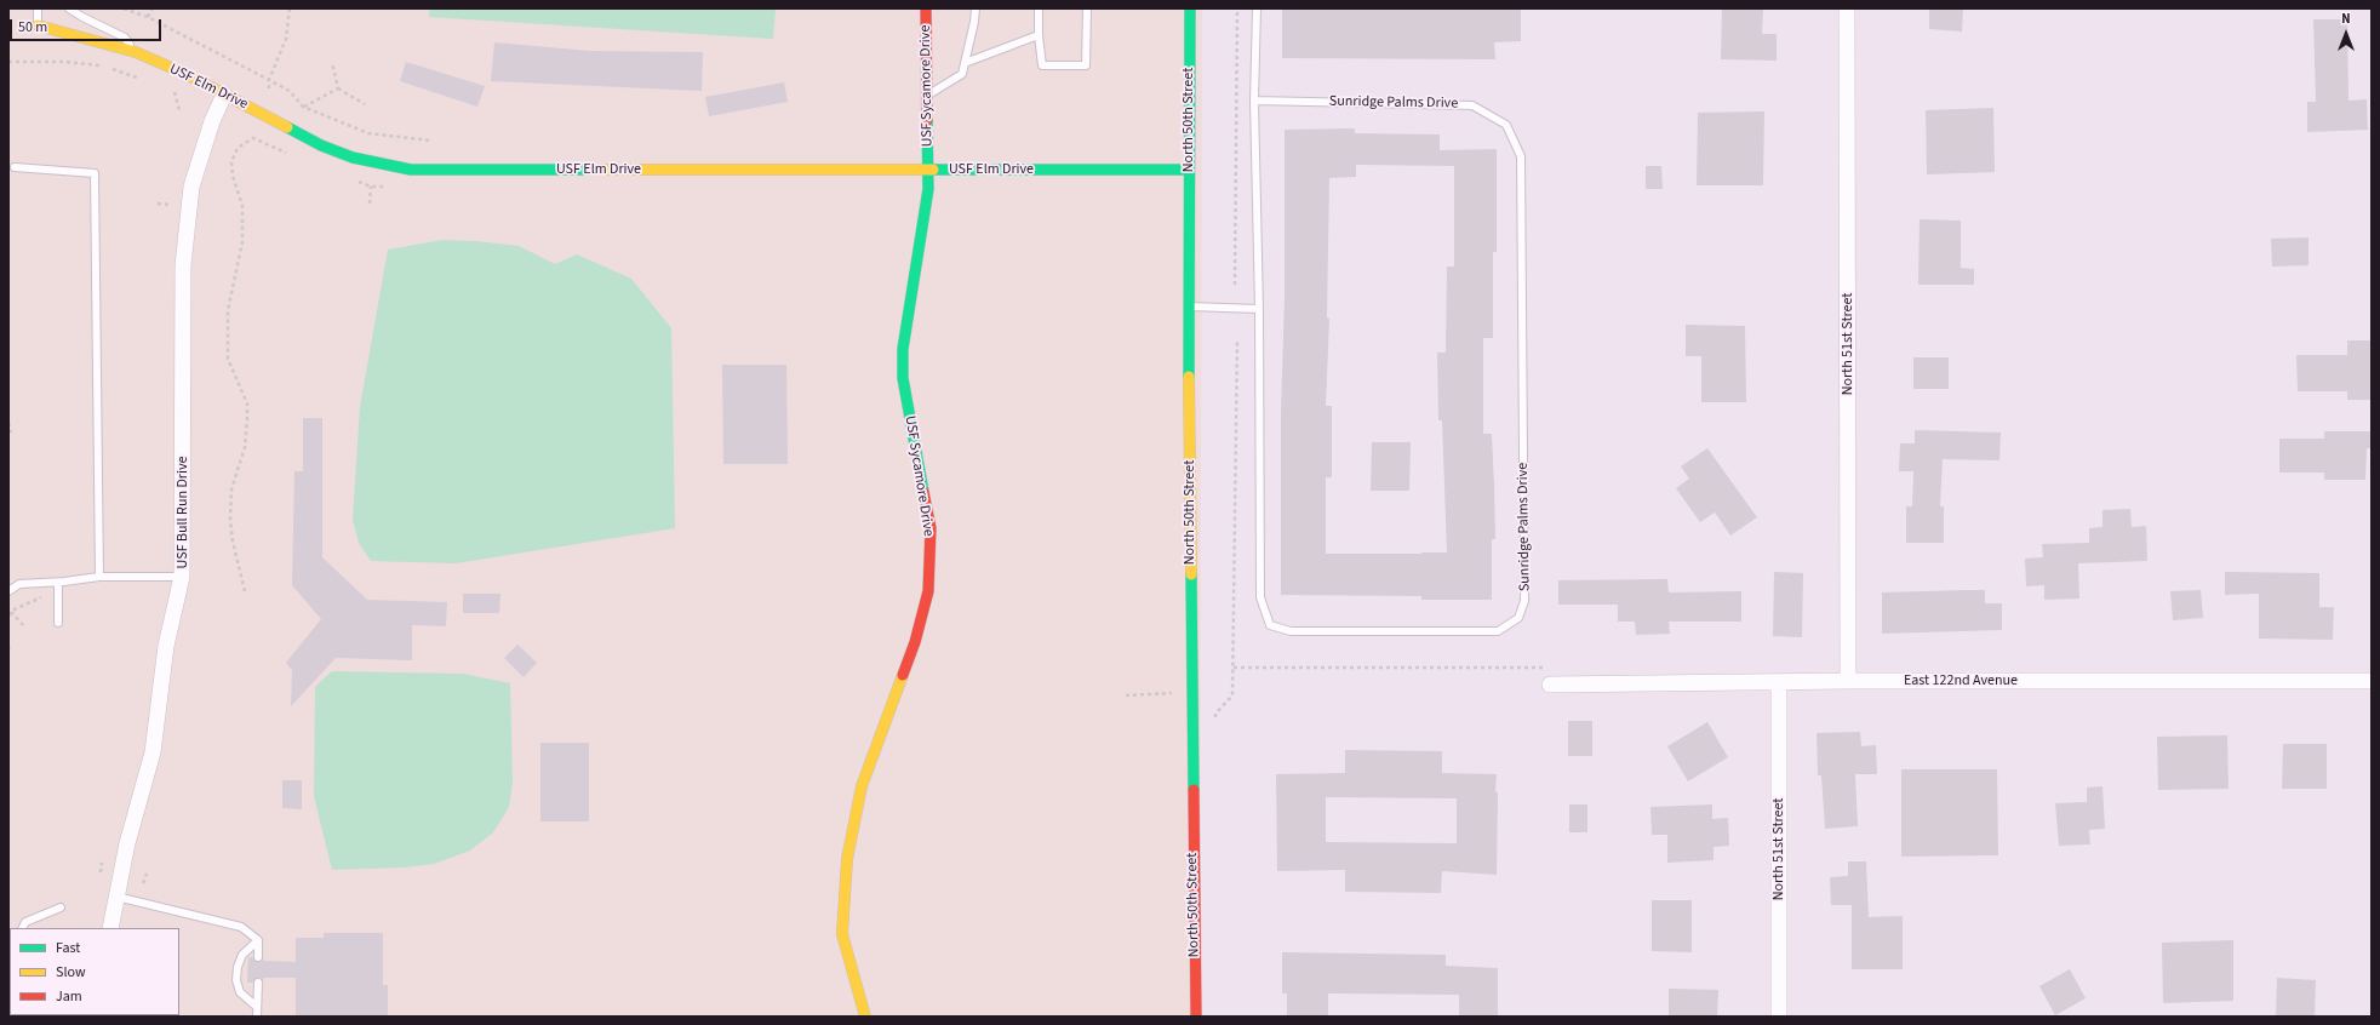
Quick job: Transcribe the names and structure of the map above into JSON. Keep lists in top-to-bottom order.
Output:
{
  "streets": {
    "street": [
      "USF Sycamore Drive",
      "USF Elm Drive",
      "North 50th Street",
      "North 51st Street",
      "USF Bull Run Drive",
      "East 122nd Avenue"
    ],
    "lane": ["Sunridge Palms Drive"]
  },
  "crossings": [
    ["USF Sycamore Drive", "USF Elm Drive"],
    ["USF Elm Drive", "North 50th Street"],
    ["USF Elm Drive", "USF Bull Run Drive"],
    ["North 51st Street", "East 122nd Avenue"]
  ],
  "legend": ["Fast", "Slow", "Jam"],
  "scale_bar": "50 m",
  "north": "top"
}
